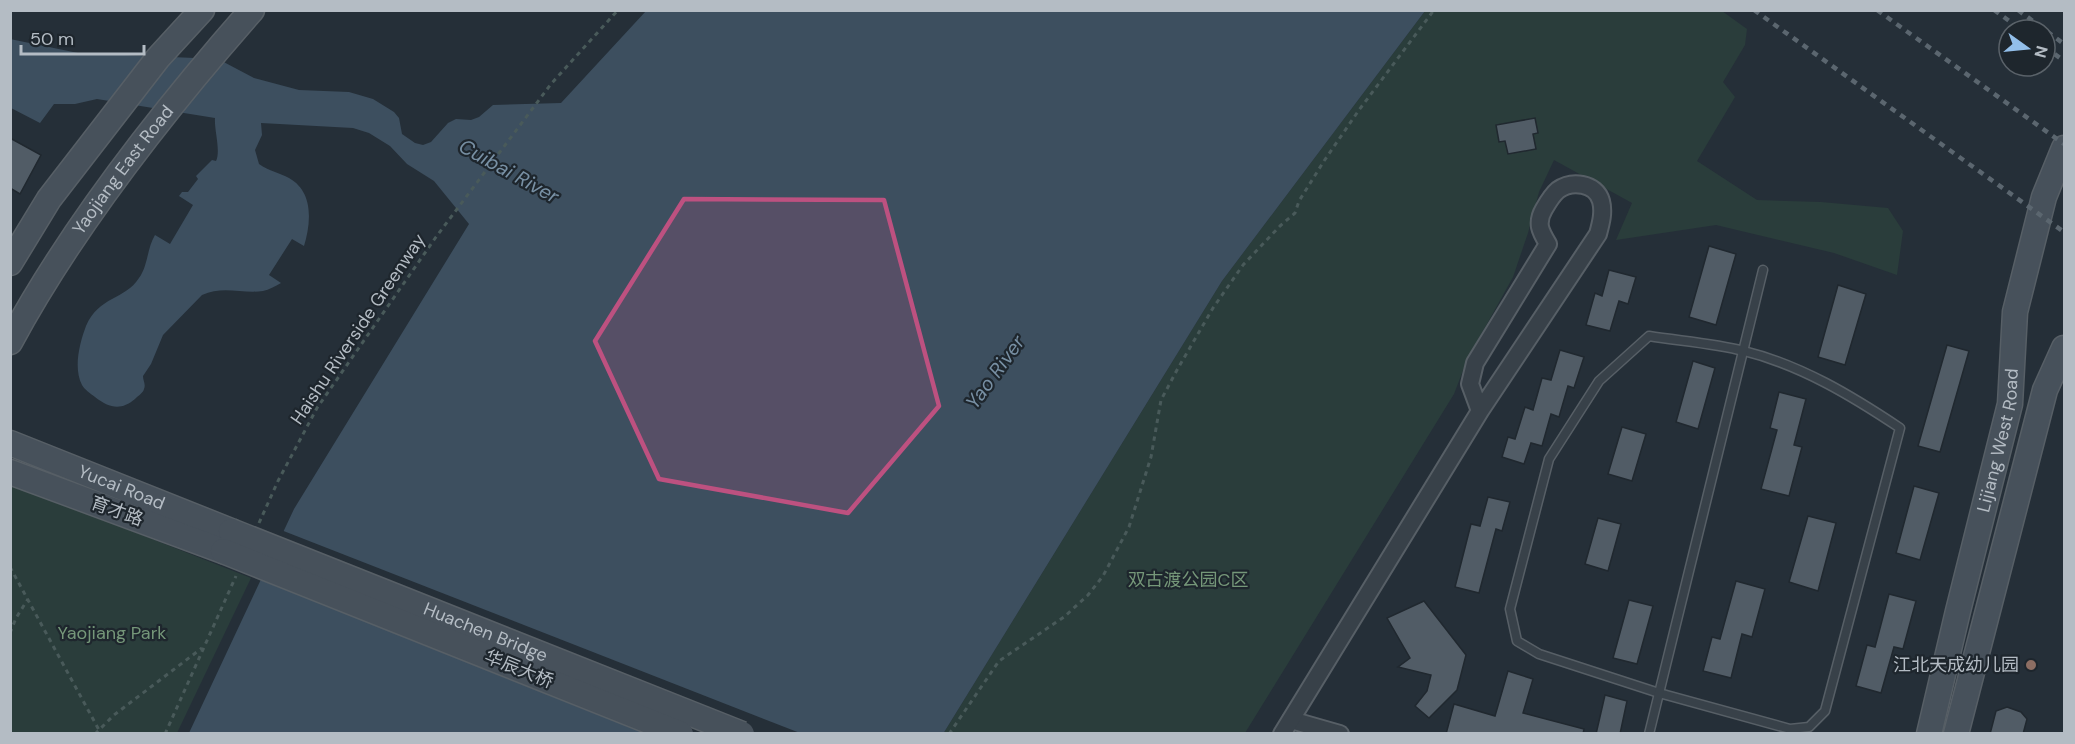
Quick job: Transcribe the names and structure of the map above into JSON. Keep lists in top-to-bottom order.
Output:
{
  "streets": {
    "main road": [
      "Yaojiang East Road",
      "Lijiang West Road",
      "Yucai Road",
      "育才路",
      "Huachen Bridge",
      "华辰大桥"
    ],
    "path": ["Haishu Riverside Greenway"]
  },
  "crossings": [
    ["Yucai Road", "育才路"],
    ["Yucai Road", "Huachen Bridge"],
    ["Yucai Road", "华辰大桥"],
    ["育才路", "Huachen Bridge"],
    ["育才路", "华辰大桥"],
    ["Huachen Bridge", "华辰大桥"]
  ],
  "water": ["Cuibai River", "Yao River"],
  "parks": ["双古渡公园C区", "Yaojiang Park"],
  "places": ["江北天成幼儿园"],
  "scale_bar": "50 m",
  "north": "right"
}
